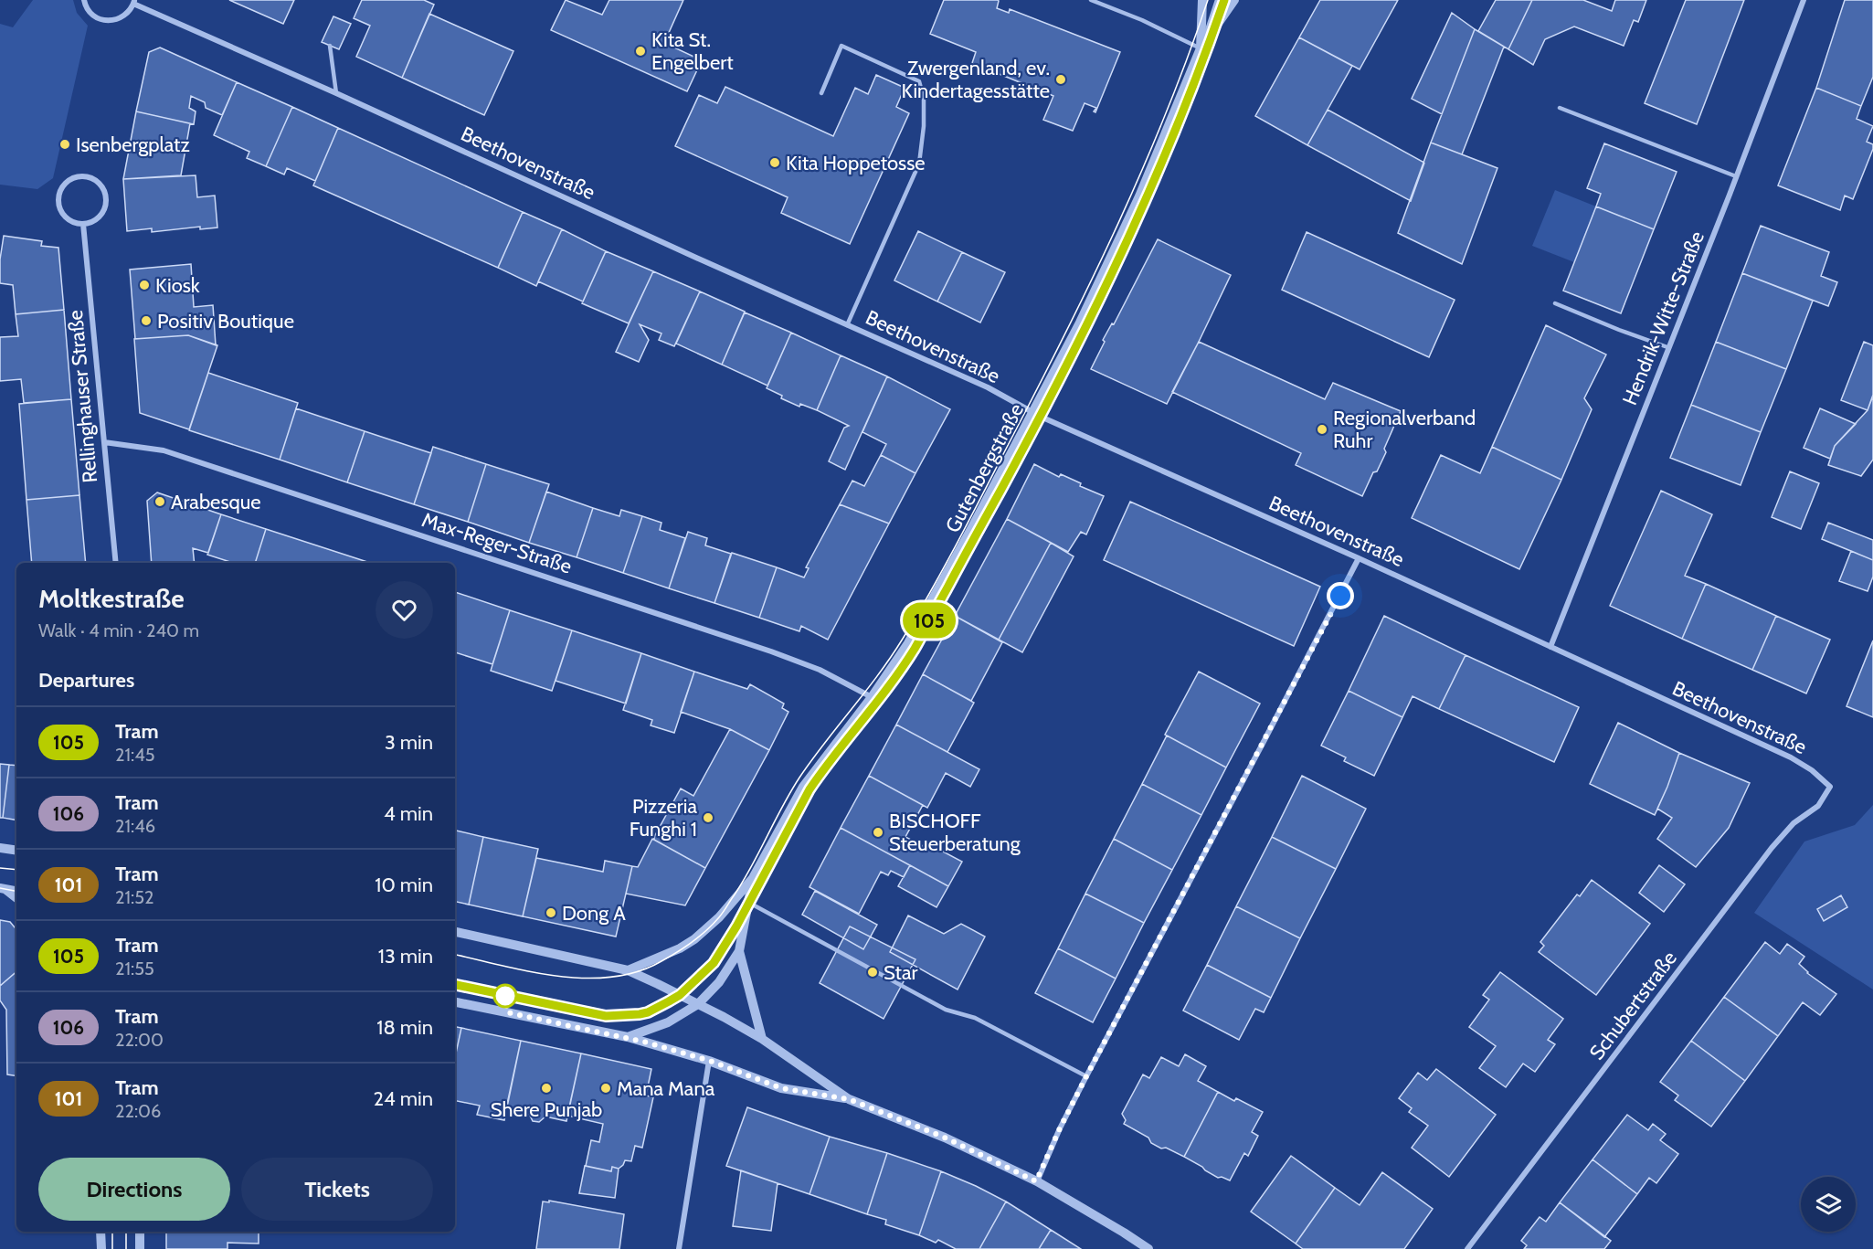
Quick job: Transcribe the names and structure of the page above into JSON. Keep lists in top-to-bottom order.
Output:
{
  "streets": {
    "street": [
      "Beethovenstraße",
      "Hendrik-Witte-Straße",
      "Rellinghauser Straße",
      "Gutenbergstraße",
      "Max-Reger-Straße",
      "Schubertstraße"
    ]
  },
  "crossings": [
    ["Beethovenstraße", "Hendrik-Witte-Straße"],
    ["Beethovenstraße", "Gutenbergstraße"],
    ["Beethovenstraße", "Schubertstraße"],
    ["Rellinghauser Straße", "Max-Reger-Straße"],
    ["Gutenbergstraße", "Max-Reger-Straße"]
  ],
  "places": [
    "Kita St. Engelbert",
    "Zwergenland, ev. Kindertagesstätte",
    "Isenbergplatz",
    "Kita Hoppetosse",
    "Kiosk",
    "Positiv Boutique",
    "Regionalverband Ruhr",
    "Arabesque",
    "Pizzeria Funghi 1",
    "BISCHOFF Steuerberatung",
    "Dong A",
    "Star",
    "Shere Punjab",
    "Mana Mana"
  ],
  "lines": ["tram line 105"],
  "page": {
    "on_map": "105",
    "heading": [
      ["Moltkestraße", "Walk · 4 min · 240 m"],
      "Departures"
    ],
    "list": [
      {
        "mark": "105",
        "name": "Tram",
        "note": "21:45",
        "value": "3 min"
      },
      {
        "mark": "106",
        "name": "Tram",
        "note": "21:46",
        "value": "4 min"
      },
      {
        "mark": "101",
        "name": "Tram",
        "note": "21:52",
        "value": "10 min"
      },
      {
        "mark": "105",
        "name": "Tram",
        "note": "21:55",
        "value": "13 min"
      },
      {
        "mark": "106",
        "name": "Tram",
        "note": "22:00",
        "value": "18 min"
      },
      {
        "mark": "101",
        "name": "Tram",
        "note": "22:06",
        "value": "24 min"
      }
    ],
    "buttons": ["Directions", "Tickets"]
  }
}
